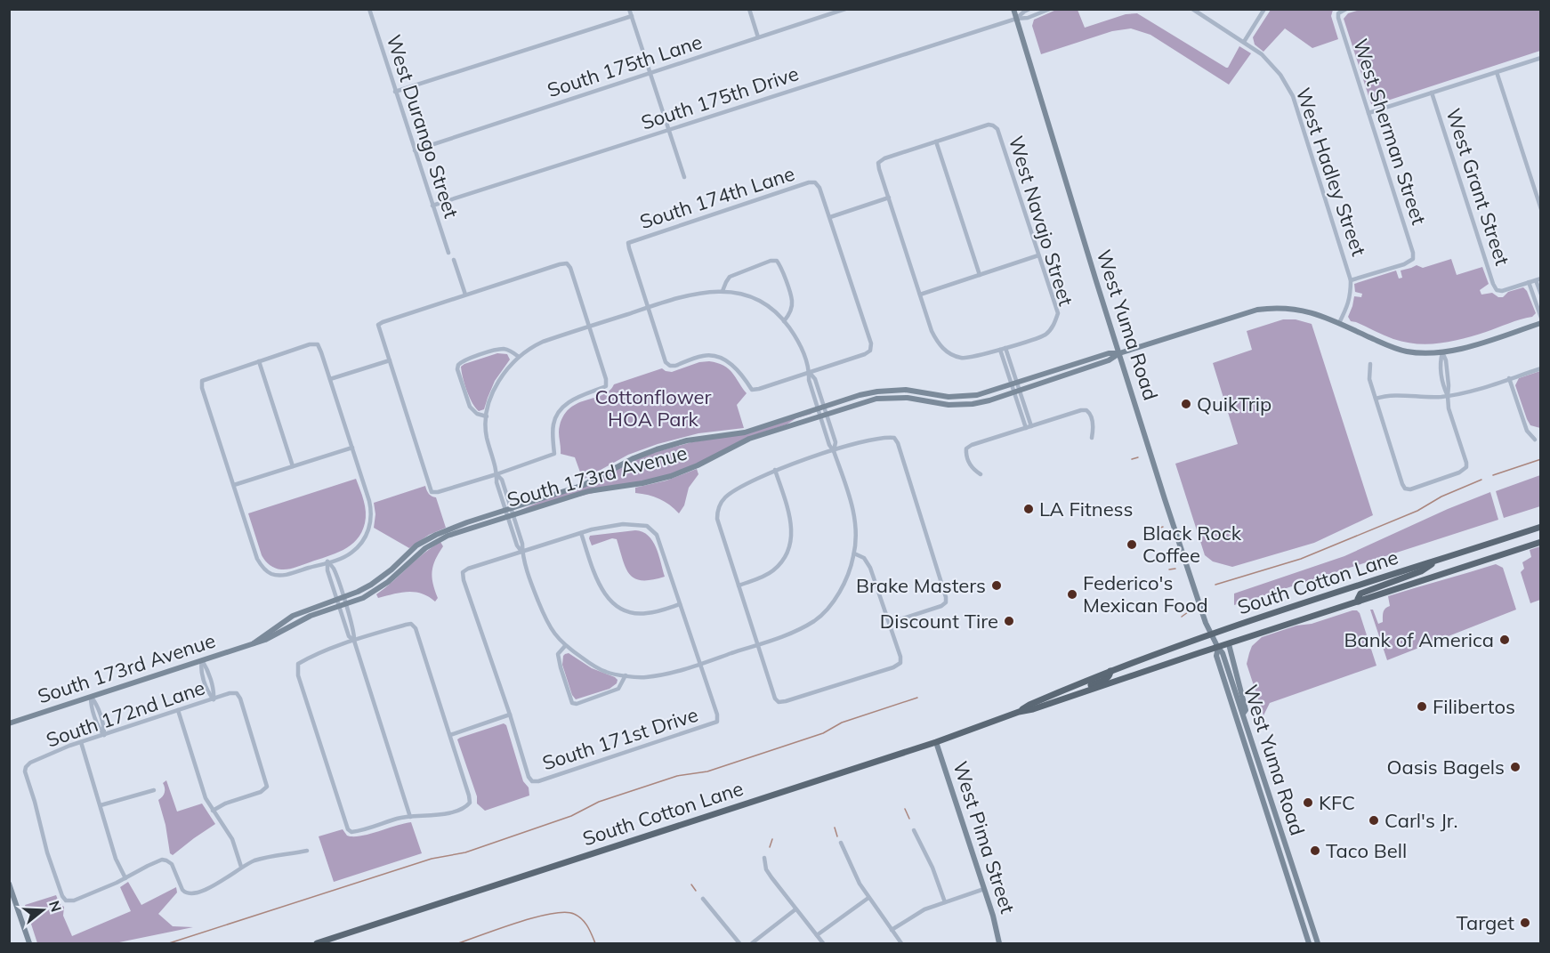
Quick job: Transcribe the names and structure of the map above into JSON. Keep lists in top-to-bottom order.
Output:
{
  "streets": {
    "main road": ["South Cotton Lane"],
    "street": [
      "South 175th Lane",
      "South 175th Drive",
      "West Durango Street",
      "West Sherman Street",
      "West Hadley Street",
      "West Grant Street",
      "South 174th Lane",
      "West Navajo Street",
      "West Yuma Road",
      "South 173rd Avenue",
      "South 172nd Lane",
      "South 171st Drive",
      "West Pima Street"
    ]
  },
  "crossings": [
    ["South 175th Lane", "West Durango Street"],
    ["South 175th Drive", "West Durango Street"],
    ["South 175th Drive", "West Yuma Road"],
    ["West Sherman Street", "West Hadley Street"],
    ["West Hadley Street", "South 173rd Avenue"],
    ["West Yuma Road", "South 173rd Avenue"],
    ["West Yuma Road", "South Cotton Lane"],
    ["South Cotton Lane", "West Pima Street"]
  ],
  "parks": ["Cottonflower HOA Park"],
  "places": [
    "QuikTrip",
    "LA Fitness",
    "Black Rock Coffee",
    "Brake Masters",
    "Federico's Mexican Food",
    "Discount Tire",
    "Bank of America",
    "Filibertos",
    "Oasis Bagels",
    "KFC",
    "Carl's Jr.",
    "Taco Bell",
    "Target"
  ],
  "north": "right"
}
